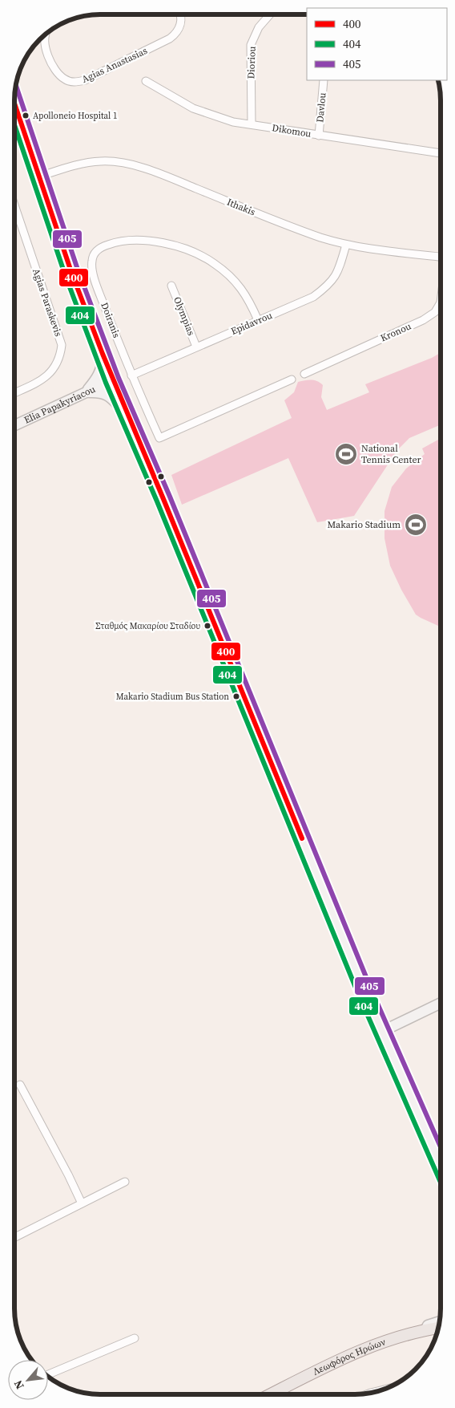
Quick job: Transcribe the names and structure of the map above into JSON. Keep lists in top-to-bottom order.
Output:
{
  "streets": {
    "main road": ["Elia Papakyriacou", "Λεωφόρος Ηρώων"],
    "street": [
      "Dioriou",
      "Agias Anastasias",
      "Davlou",
      "Dikomou",
      "Ithakis",
      "Agias Paraskevis",
      "Olympias",
      "Doiranis",
      "Epidavrou",
      "Kronou"
    ]
  },
  "crossings": [
    ["Dioriou", "Dikomou"],
    ["Davlou", "Dikomou"],
    ["Ithakis", "Epidavrou"],
    ["Olympias", "Epidavrou"],
    ["Doiranis", "Epidavrou"]
  ],
  "places": {
    "other": ["Apolloneio Hospital 1", "Σταθμός Μακαρίου Σταδίου", "Makario Stadium Bus Station"],
    "sports": ["National Tennis Center", "Makario Stadium"]
  },
  "lines": ["transit line 405", "transit line 400", "transit line 404"],
  "legend": ["400", "404", "405"],
  "north": "bottom left"
}
